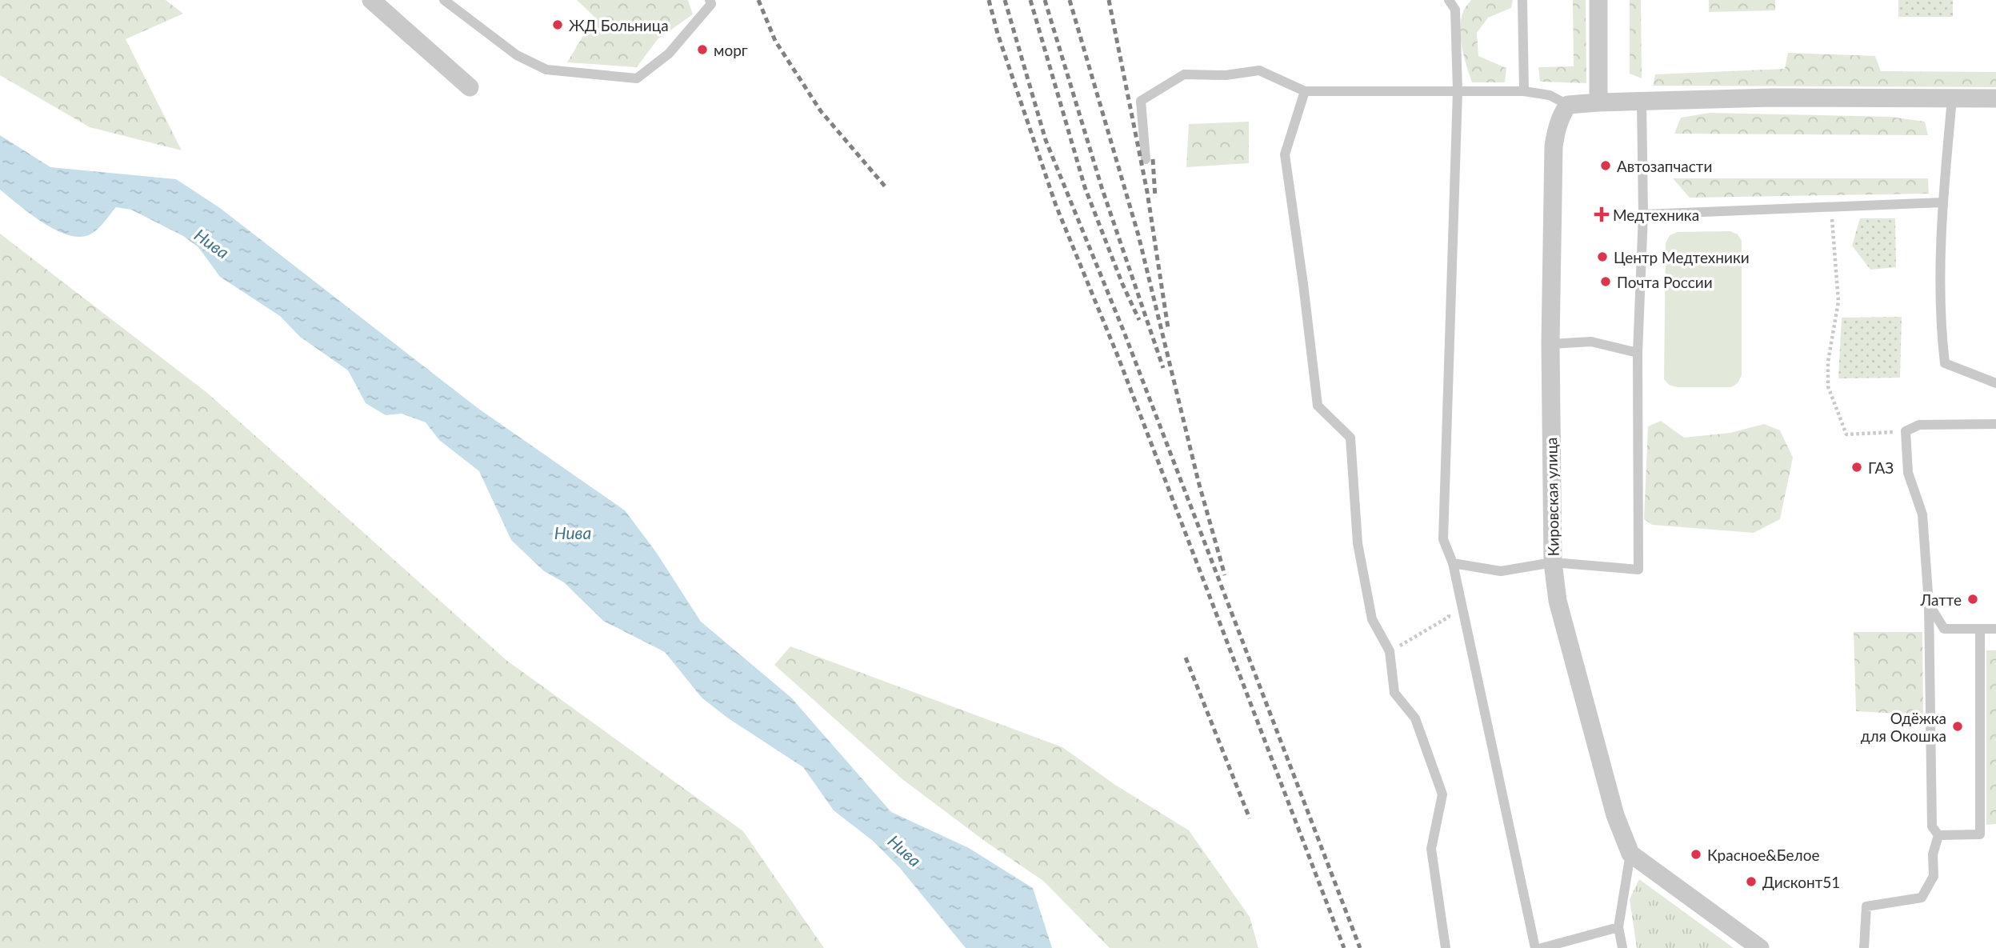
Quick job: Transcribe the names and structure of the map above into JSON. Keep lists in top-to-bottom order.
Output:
{
  "streets": {
    "street": ["Кировская улица"]
  },
  "water": ["Нива"],
  "places": {
    "other": [
      "ЖД Больница",
      "морг",
      "Автозапчасти",
      "Центр Медтехники",
      "Почта России",
      "ГАЗ",
      "Латте",
      "Одёжка для Окошка",
      "Красное&Белое",
      "Дисконт51"
    ],
    "health": ["Медтехника"]
  }
}
